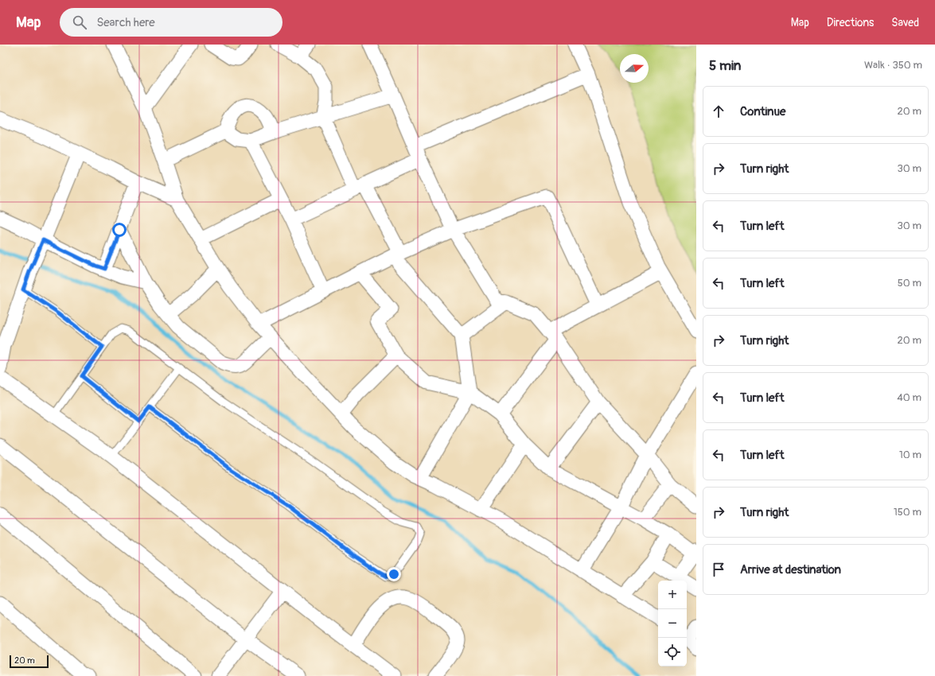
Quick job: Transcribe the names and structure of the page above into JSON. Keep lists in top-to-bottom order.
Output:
{
  "scale_bar": "20 m",
  "north": "right",
  "page": {
    "header": "Map",
    "search": "Search here",
    "nav": ["Map", "Directions", "Saved"],
    "heading": ["5 min", "Walk · 350 m"],
    "list": [
      ["Continue", "20 m"],
      ["Turn right", "30 m"],
      ["Turn left", "30 m"],
      ["Turn left", "50 m"],
      ["Turn right", "20 m"],
      ["Turn left", "40 m"],
      ["Turn left", "10 m"],
      ["Turn right", "150 m"],
      "Arrive at destination"
    ],
    "map_buttons": ["+", "−"],
    "scale": "20 m"
  }
}
